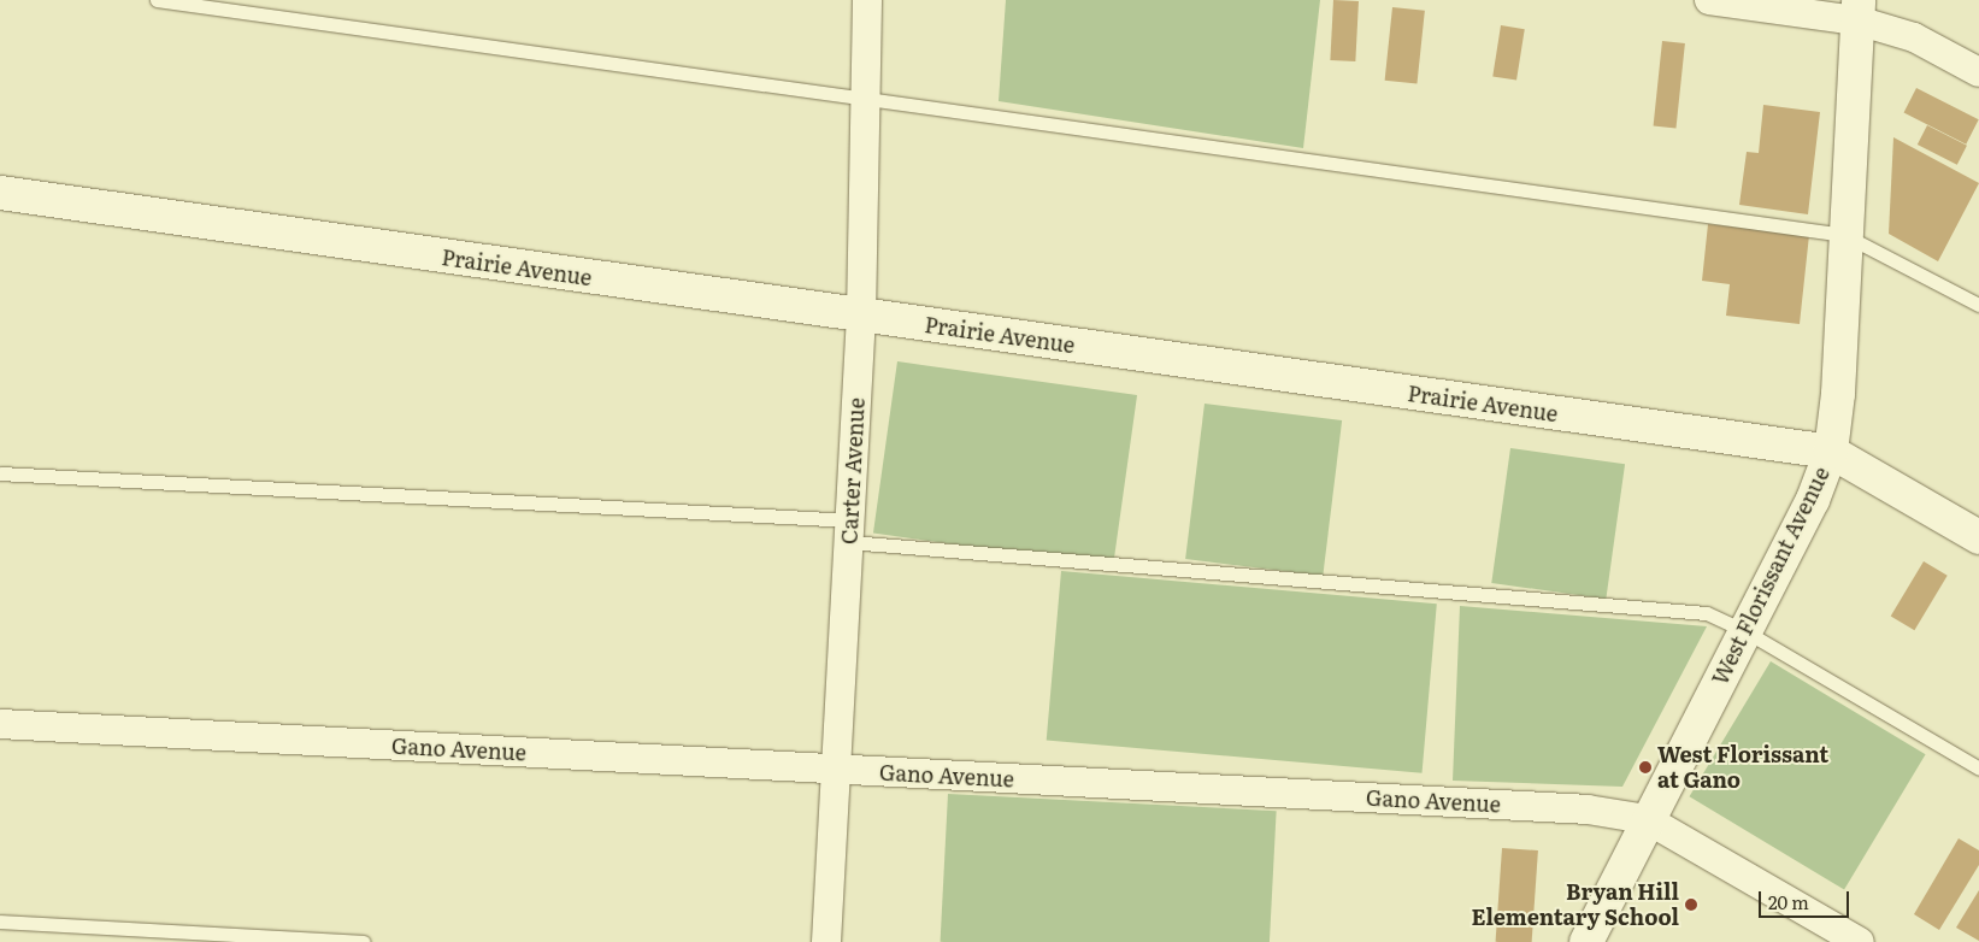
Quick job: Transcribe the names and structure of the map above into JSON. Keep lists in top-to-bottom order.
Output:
{
  "streets": {
    "street": [
      "Prairie Avenue",
      "Carter Avenue",
      "West Florissant Avenue",
      "Gano Avenue"
    ]
  },
  "crossings": [
    ["Prairie Avenue", "Carter Avenue"],
    ["Prairie Avenue", "West Florissant Avenue"],
    ["Carter Avenue", "Gano Avenue"],
    ["West Florissant Avenue", "Gano Avenue"]
  ],
  "places": ["West Florissant at Gano", "Bryan Hill Elementary School"],
  "scale_bar": "20 m"
}
